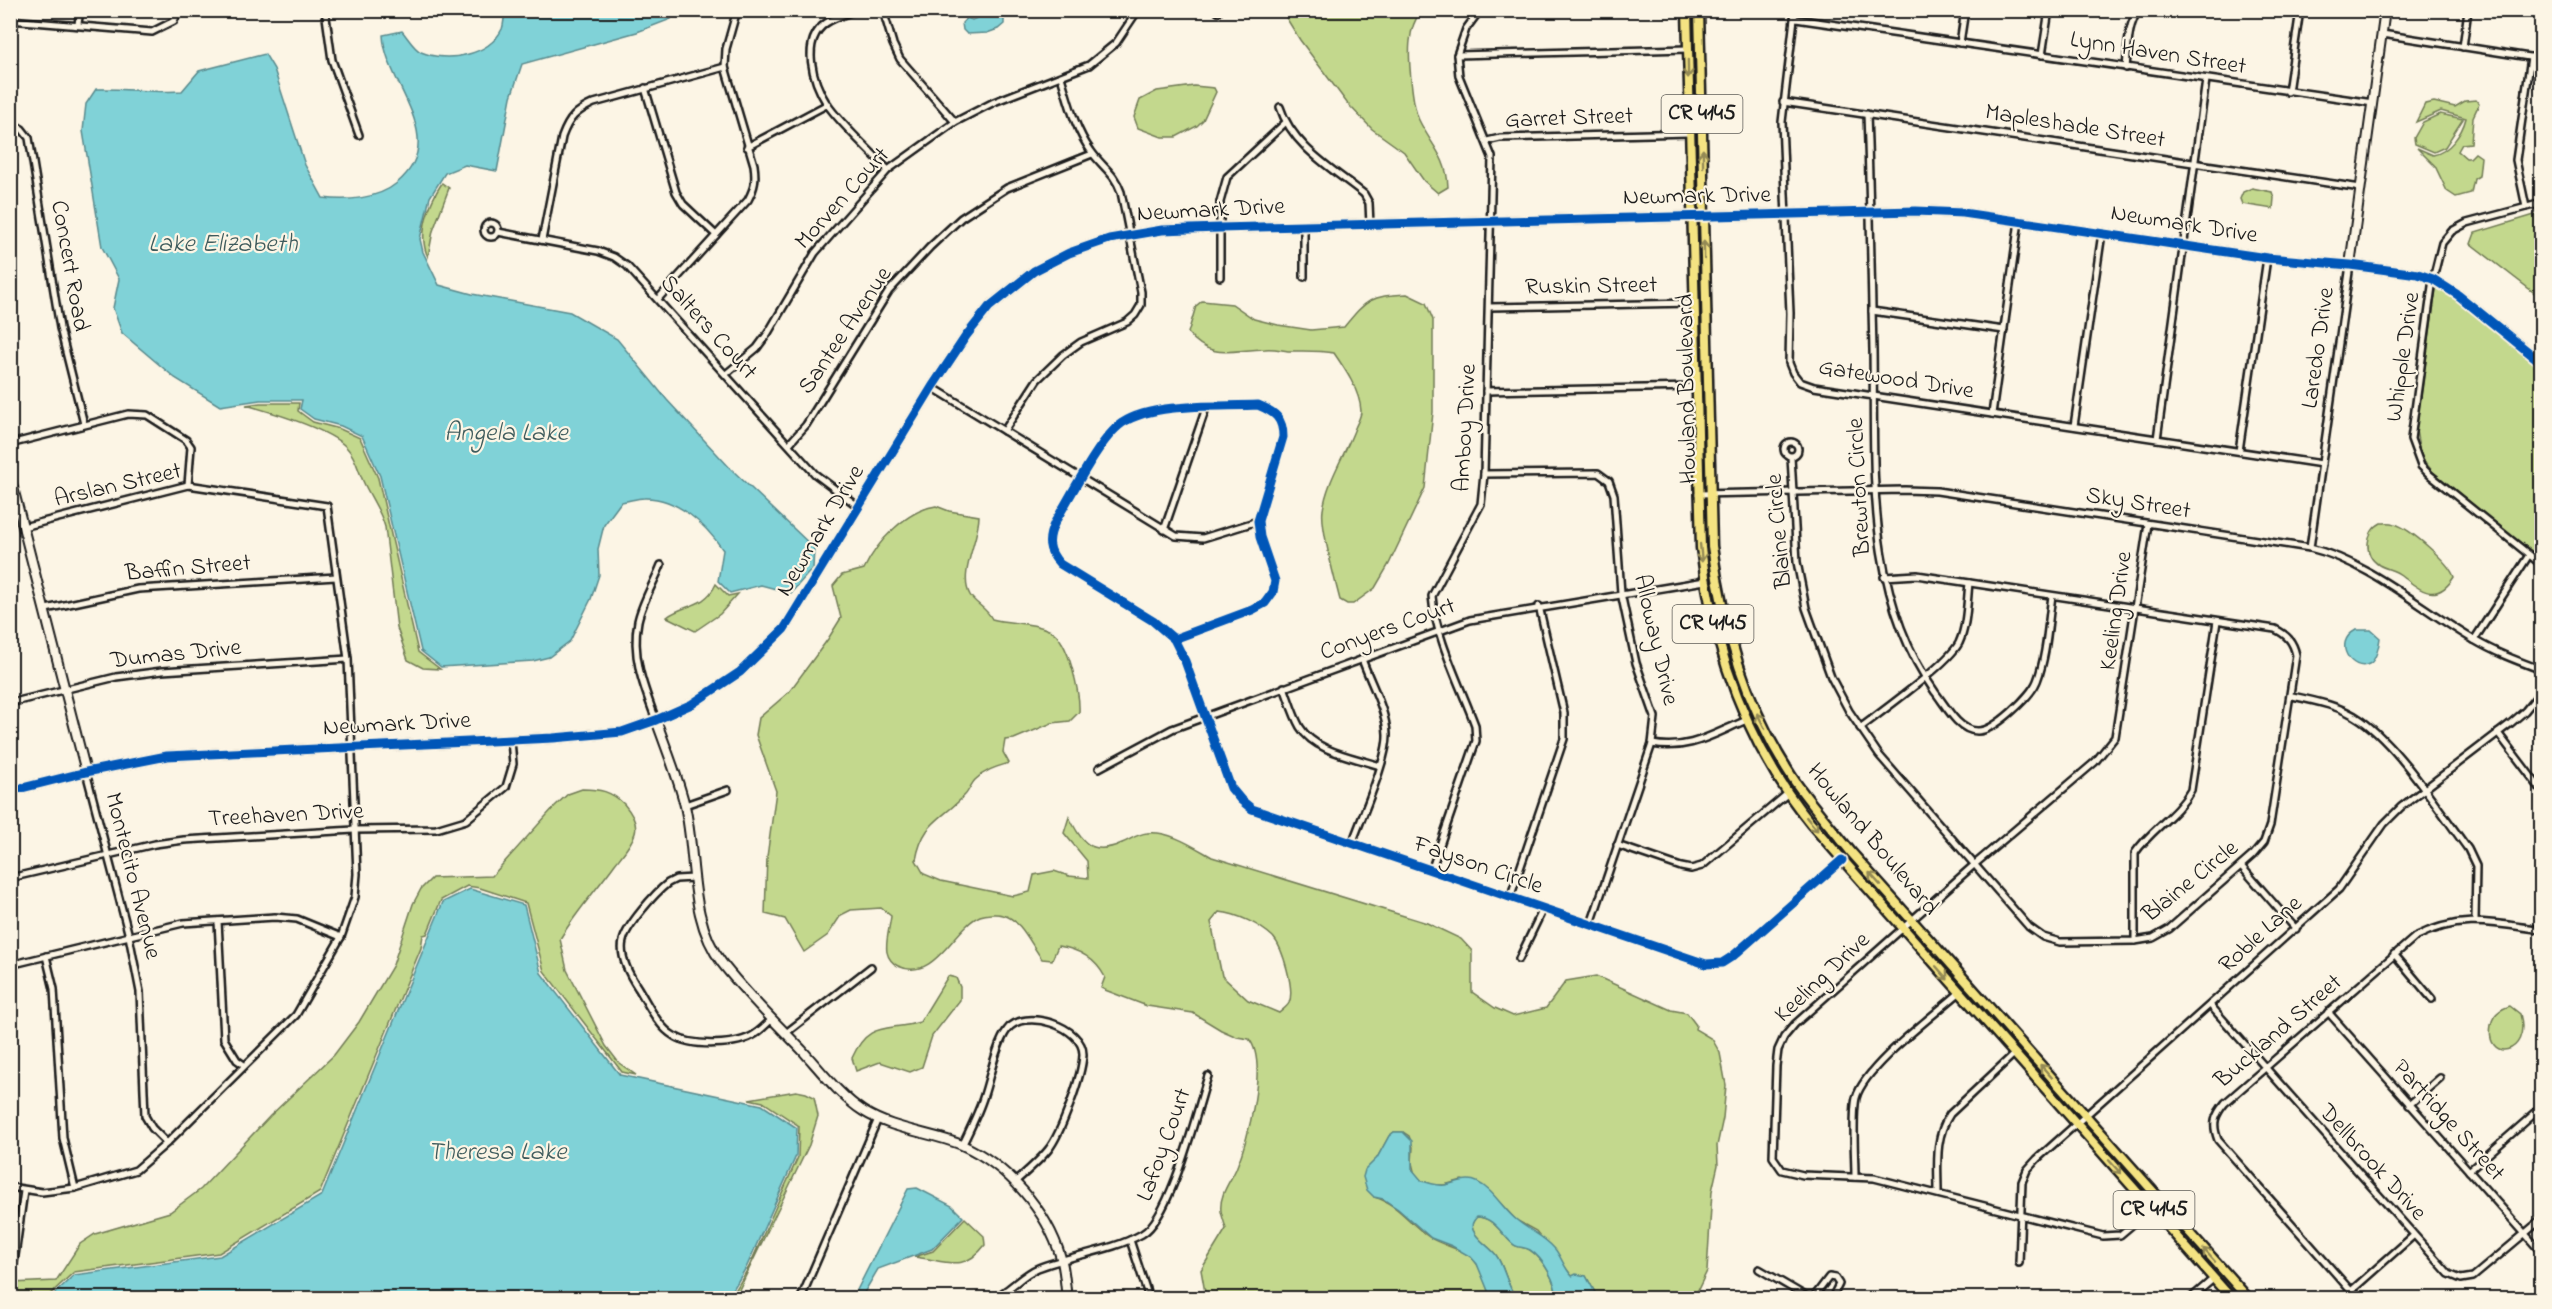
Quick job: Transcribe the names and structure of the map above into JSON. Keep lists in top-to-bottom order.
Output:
{
  "streets": {
    "main road": ["CR 4145", "Howland Boulevard"],
    "street": [
      "Lynn Haven Street",
      "Garret Street",
      "Mapleshade Street",
      "Newmark Drive",
      "Morven Court",
      "Concert Road",
      "Ruskin Street",
      "Salters Court",
      "Santee Avenue",
      "Laredo Drive",
      "Whipple Drive",
      "Gatewood Drive",
      "Amboy Drive",
      "Arslan Street",
      "Brewton Circle",
      "Sky Street",
      "Blaine Circle",
      "Baffin Street",
      "Keeling Drive",
      "Conyers Court",
      "Alloway Drive",
      "Dumas Drive",
      "Treehaven Drive",
      "Fayson Circle",
      "Montecito Avenue",
      "Roble Lane",
      "Buckland Street",
      "Partridge Street",
      "Lafoy Court",
      "Dellbrook Drive"
    ]
  },
  "crossings": [
    ["Lynn Haven Street", "Laredo Drive"],
    ["Lynn Haven Street", "Gatewood Drive"],
    ["Garret Street", "Howland Boulevard"],
    ["Garret Street", "Amboy Drive"],
    ["Mapleshade Street", "Laredo Drive"],
    ["Mapleshade Street", "Gatewood Drive"],
    ["Mapleshade Street", "Brewton Circle"],
    ["Newmark Drive", "Salters Court"],
    ["Newmark Drive", "Laredo Drive"],
    ["Newmark Drive", "Whipple Drive"],
    ["Newmark Drive", "Gatewood Drive"],
    ["Newmark Drive", "Howland Boulevard"],
    ["Newmark Drive", "Amboy Drive"],
    ["Newmark Drive", "Brewton Circle"],
    ["Newmark Drive", "Treehaven Drive"],
    ["Newmark Drive", "Montecito Avenue"],
    ["Morven Court", "Salters Court"],
    ["Ruskin Street", "Howland Boulevard"],
    ["Ruskin Street", "Amboy Drive"],
    ["Salters Court", "Santee Avenue"],
    ["Laredo Drive", "Gatewood Drive"],
    ["Laredo Drive", "Sky Street"],
    ["Gatewood Drive", "Brewton Circle"],
    ["Howland Boulevard", "Sky Street"],
    ["Howland Boulevard", "Keeling Drive"],
    ["Howland Boulevard", "Conyers Court"],
    ["Howland Boulevard", "Fayson Circle"],
    ["Howland Boulevard", "Roble Lane"],
    ["Amboy Drive", "Conyers Court"],
    ["Amboy Drive", "Alloway Drive"],
    ["Amboy Drive", "Fayson Circle"],
    ["Arslan Street", "Baffin Street"],
    ["Arslan Street", "Montecito Avenue"],
    ["Brewton Circle", "Sky Street"],
    ["Brewton Circle", "Blaine Circle"],
    ["Sky Street", "Blaine Circle"],
    ["Sky Street", "Keeling Drive"],
    ["Blaine Circle", "Keeling Drive"],
    ["Baffin Street", "Montecito Avenue"],
    ["Keeling Drive", "Roble Lane"],
    ["Conyers Court", "Alloway Drive"],
    ["Conyers Court", "Fayson Circle"],
    ["Alloway Drive", "Fayson Circle"],
    ["Dumas Drive", "Montecito Avenue"],
    ["Treehaven Drive", "Montecito Avenue"],
    ["Roble Lane", "Dellbrook Drive"],
    ["Buckland Street", "Partridge Street"],
    ["Buckland Street", "Dellbrook Drive"],
    ["Partridge Street", "Dellbrook Drive"]
  ],
  "water": ["Lake Elizabeth", "Angela Lake", "Theresa Lake"]
}
